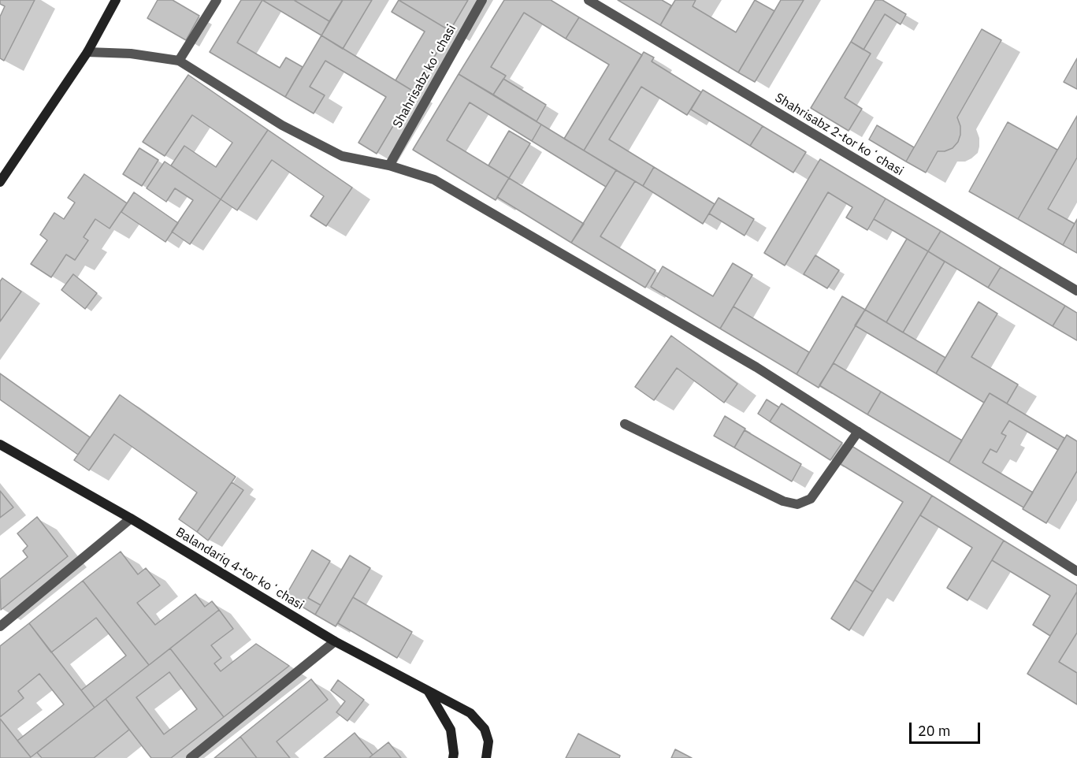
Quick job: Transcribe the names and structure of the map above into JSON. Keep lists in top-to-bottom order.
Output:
{
  "streets": {
    "street": ["Shahrisabz koʻchasi", "Shahrisabz 2-tor koʻchasi", "Balandariq 4-tor koʻchasi"]
  },
  "scale_bar": "20 m"
}
